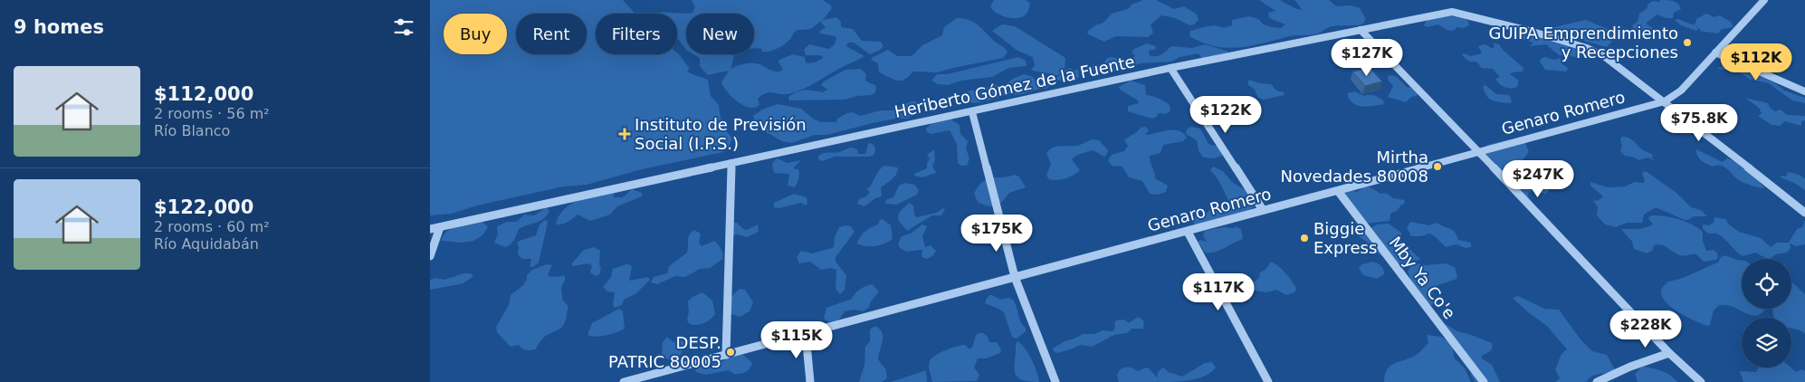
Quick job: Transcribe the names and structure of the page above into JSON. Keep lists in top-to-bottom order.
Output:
{
  "streets": {
    "street": ["Heriberto Gómez de la Fuente", "Genaro Romero", "Mby Ya Co'e"]
  },
  "crossings": [
    ["Heriberto Gómez de la Fuente", "Genaro Romero"],
    ["Genaro Romero", "Mby Ya Co'e"]
  ],
  "places": {
    "other": [
      "GUIPA Emprendimiento y Recepciones",
      "Mirtha Novedades 80008",
      "Biggie Express",
      "DESP. PATRIC 80005"
    ],
    "health": ["Instituto de Previsión Social (I.P.S.)"]
  },
  "page": {
    "heading": "9 homes",
    "chip": [
      "Buy",
      "Rent",
      "Filters",
      "New"
    ],
    "price": [
      "$127K",
      "$112K",
      "$122K",
      "$75.8K",
      "$247K",
      "$175K",
      "$117K",
      "$228K",
      "$115K"
    ],
    "list": [
      {
        "name": "$112,000",
        "note": "2 rooms · 56 m² · Río Blanco"
      },
      {
        "name": "$122,000",
        "note": "2 rooms · 60 m² · Río Aquidabán"
      }
    ]
  }
}
